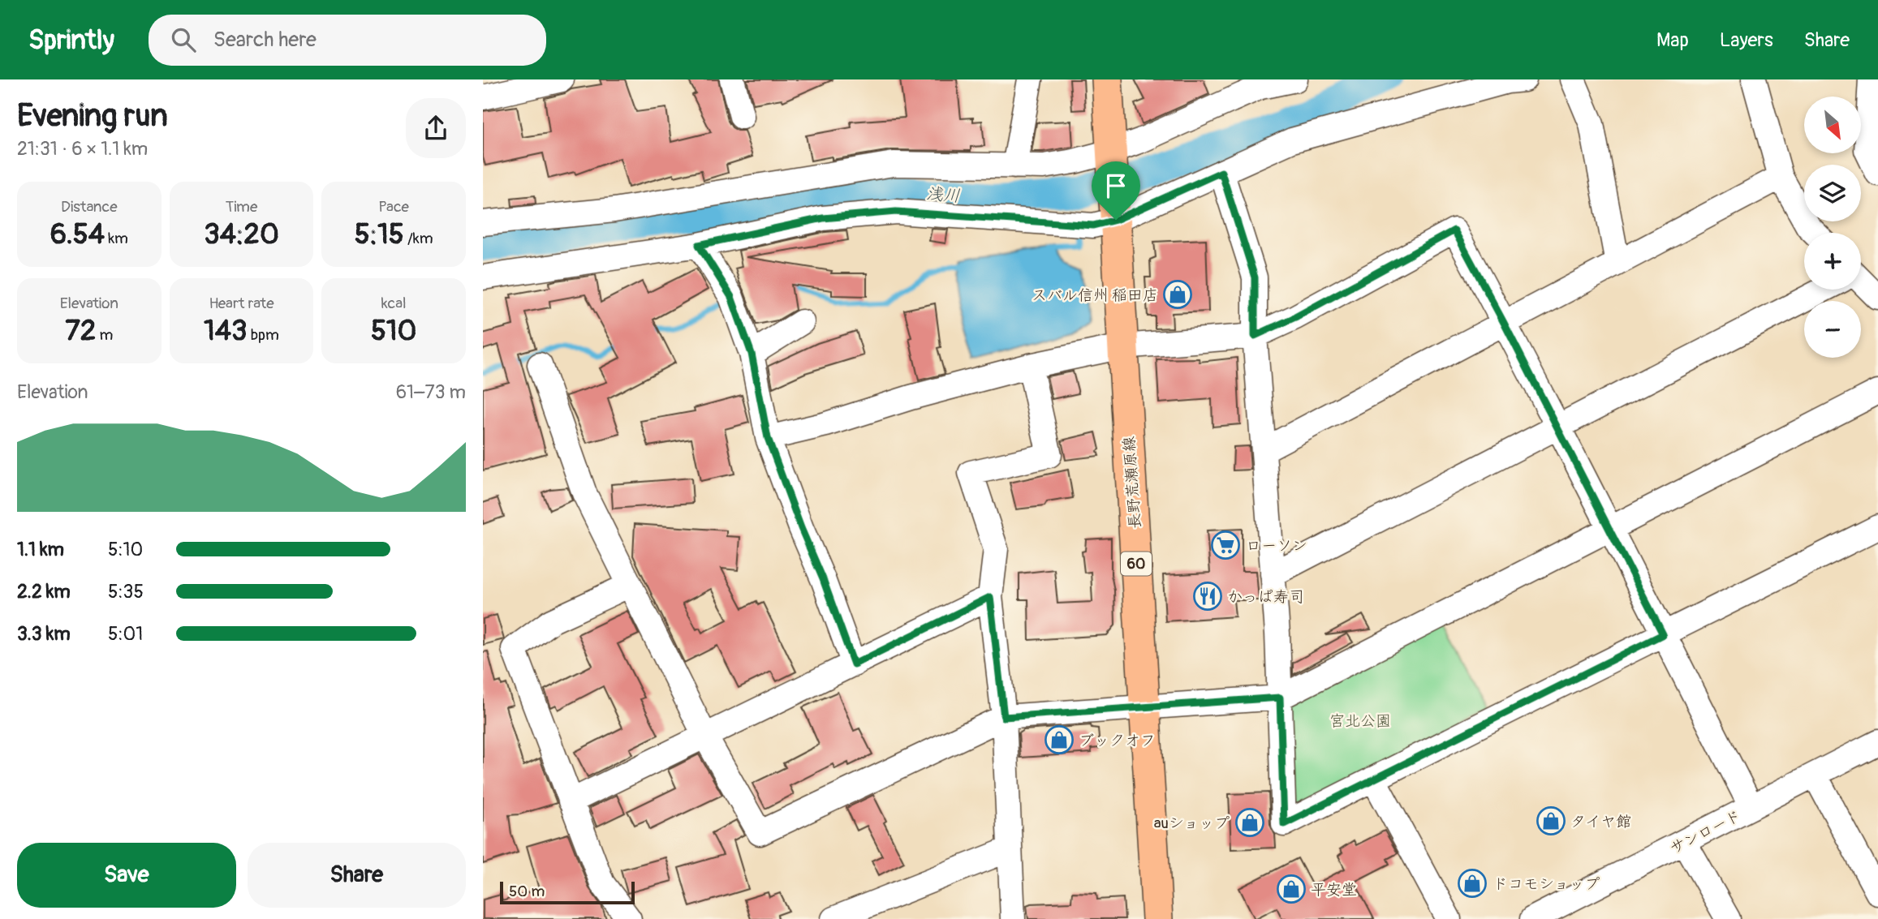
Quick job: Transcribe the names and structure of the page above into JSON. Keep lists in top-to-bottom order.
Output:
{
  "streets": {
    "main road": ["長野荒瀬原線", "60"],
    "street": ["サンロード"]
  },
  "water": ["浅川"],
  "parks": ["宮北公園"],
  "places": {
    "shop": [
      "スバル信州 稲田店",
      "ブックオフ",
      "タイヤ館",
      "auショップ",
      "ドコモショップ",
      "平安堂"
    ],
    "supermarket": ["ローソン"],
    "restaurant": ["かっぱ寿司"]
  },
  "scale_bar": "50 m",
  "north": "bottom right",
  "page": {
    "header": "Sprintly",
    "search": "Search here",
    "nav": ["Map", "Layers", "Share"],
    "heading": ["Evening run", "21:31 · 6 × 1.1 km"],
    "map_buttons": ["+", "−"],
    "stats": [
      ["Distance", "6.54 km"],
      ["Time", "34:20"],
      ["Pace", "5:15 /km"],
      ["Elevation", "72 m"],
      ["Heart rate", "143 bpm"],
      ["kcal", "510"]
    ],
    "chart": ["Elevation", "61–73 m"],
    "list": [
      {
        "name": "1.1 km",
        "note": "5:10"
      },
      {
        "name": "2.2 km",
        "note": "5:35"
      },
      {
        "name": "3.3 km",
        "note": "5:01"
      }
    ],
    "buttons": ["Save", "Share"],
    "scale": "50 m"
  }
}
